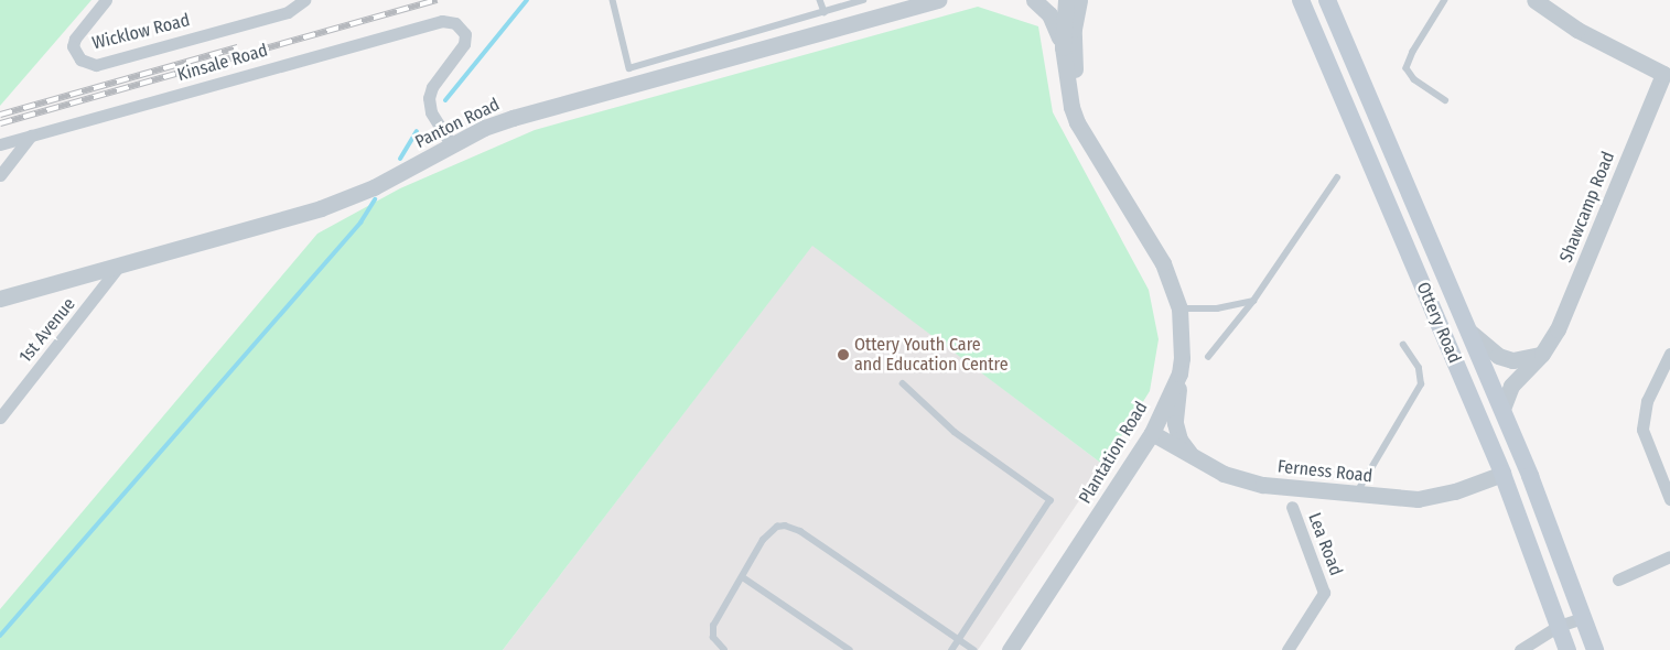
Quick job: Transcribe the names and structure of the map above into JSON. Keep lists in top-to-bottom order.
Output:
{
  "streets": {
    "main road": ["Ottery Road"],
    "street": [
      "Wicklow Road",
      "Kinsale Road",
      "Panton Road",
      "Shawcamp Road",
      "1st Avenue",
      "Plantation Road",
      "Ferness Road",
      "Lea Road"
    ]
  },
  "crossings": [
    ["Kinsale Road", "Panton Road"],
    ["Panton Road", "1st Avenue"],
    ["Shawcamp Road", "Ottery Road"],
    ["Ottery Road", "Ferness Road"],
    ["Plantation Road", "Ferness Road"]
  ],
  "places": ["Ottery Youth Care and Education Centre"]
}
